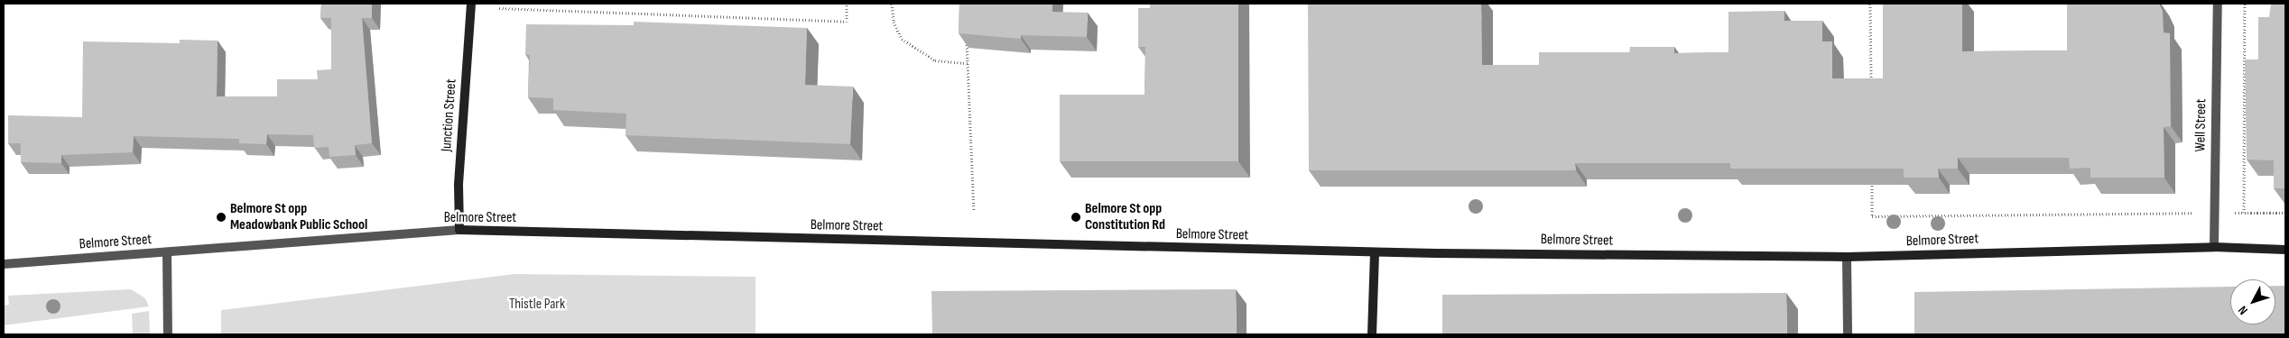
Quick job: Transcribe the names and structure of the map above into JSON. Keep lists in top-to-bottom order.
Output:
{
  "streets": {
    "main road": ["Junction Street", "Belmore Street"],
    "street": ["Well Street"]
  },
  "crossings": [
    ["Junction Street", "Belmore Street"],
    ["Well Street", "Belmore Street"]
  ],
  "parks": ["Thistle Park"],
  "places": ["Belmore St opp Meadowbank Public School", "Belmore St opp Constitution Rd"],
  "north": "bottom left"
}
